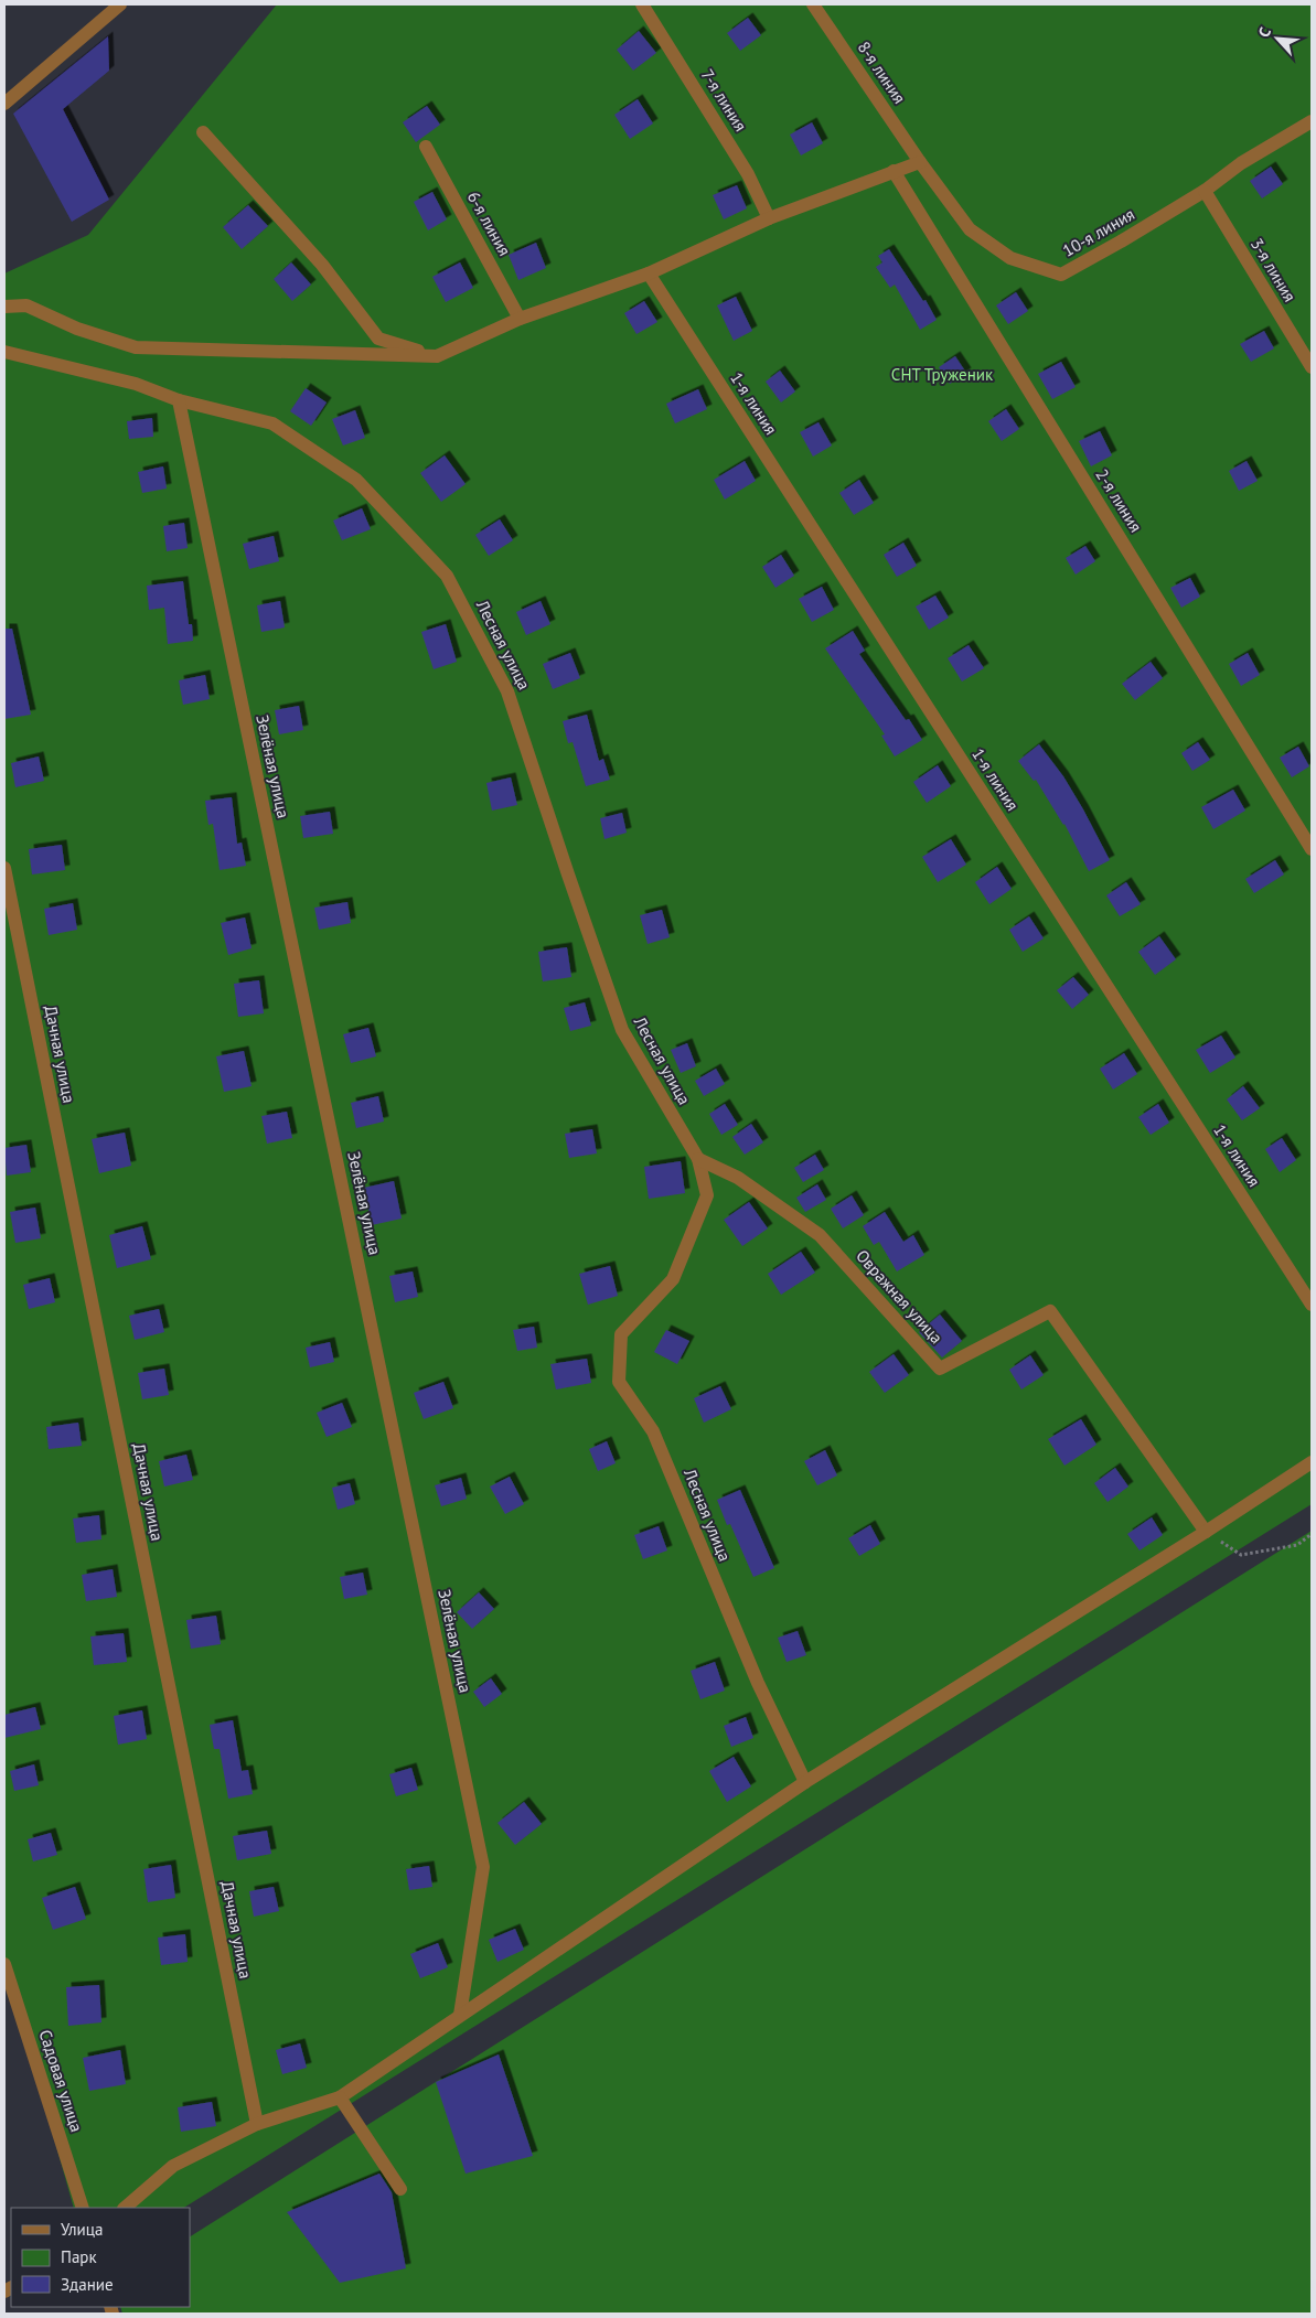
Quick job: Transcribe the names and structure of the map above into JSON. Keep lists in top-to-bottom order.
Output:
{
  "streets": {
    "street": [
      "8-я линия",
      "7-я линия",
      "6-я линия",
      "10-я линия",
      "3-я линия",
      "1-я линия",
      "2-я линия",
      "Лесная улица",
      "Зелёная улица",
      "Дачная улица",
      "Овражная улица",
      "Садовая улица"
    ]
  },
  "crossings": [
    ["8-я линия", "10-я линия"],
    ["10-я линия", "3-я линия"],
    ["Лесная улица", "Зелёная улица"],
    ["Лесная улица", "Овражная улица"]
  ],
  "parks": ["СНТ Труженик"],
  "legend": ["Улица", "Парк", "Здание"],
  "north": "top left"
}
